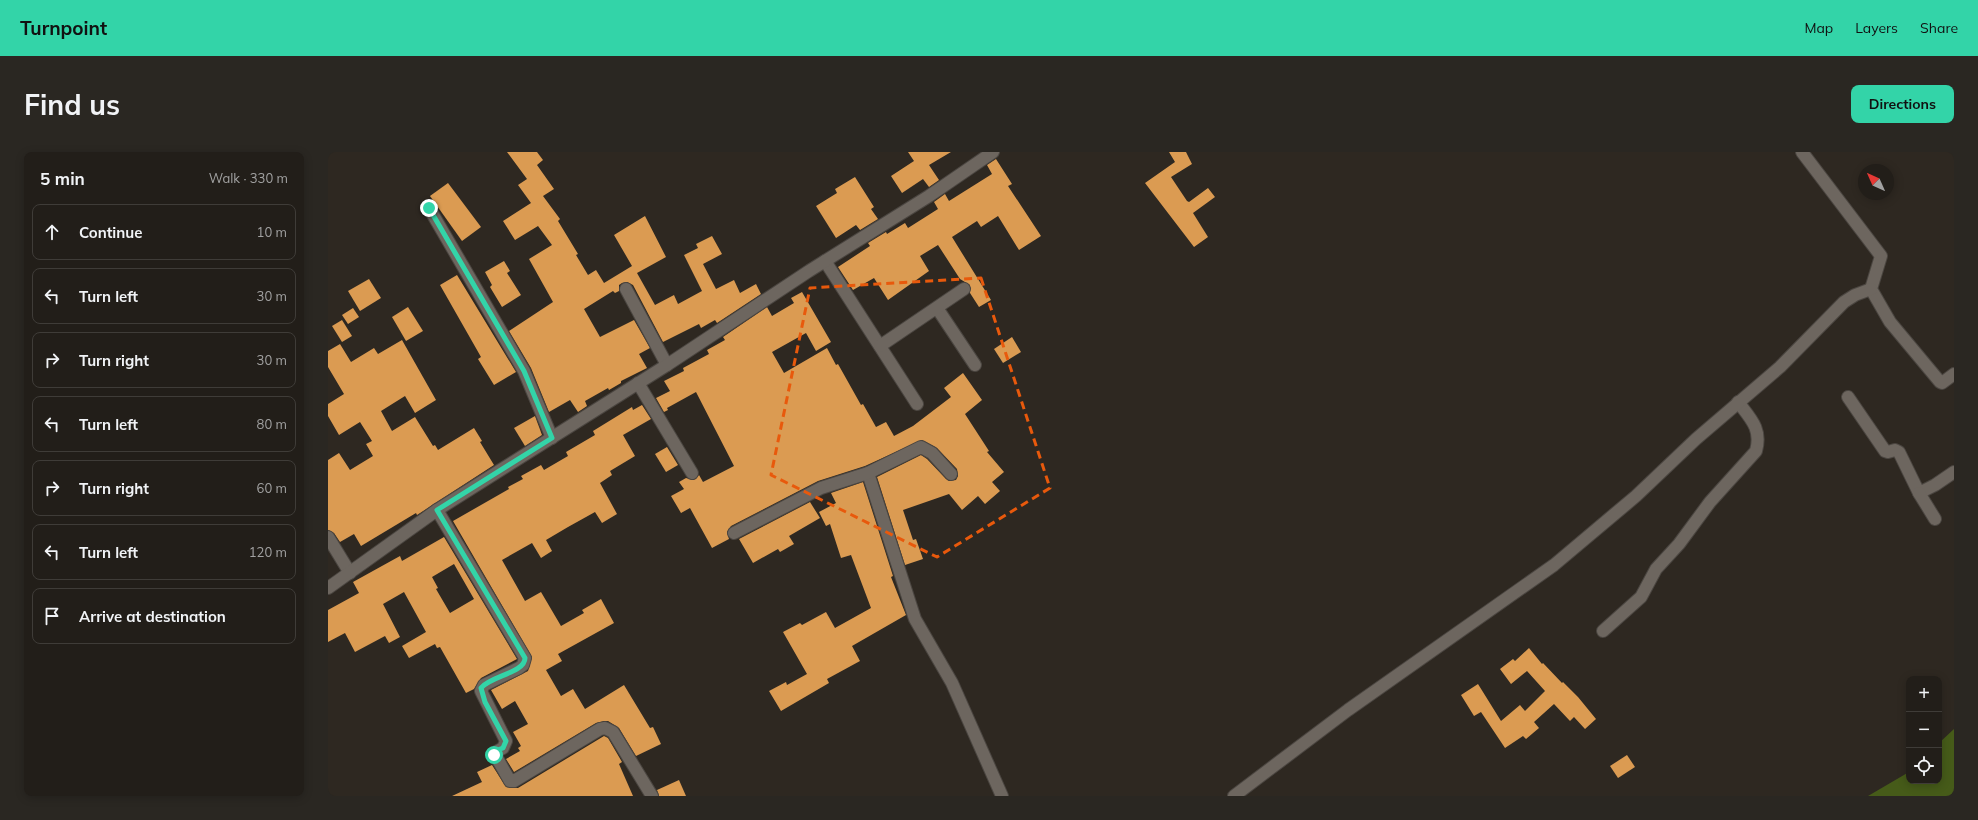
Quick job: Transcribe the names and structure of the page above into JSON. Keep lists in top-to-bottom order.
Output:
{
  "north": "top left",
  "page": {
    "header": "Turnpoint",
    "nav": ["Map", "Layers", "Share"],
    "buttons": "Directions",
    "title": "Find us",
    "heading": ["5 min", "Walk · 330 m"],
    "list": [
      ["Continue", "10 m"],
      ["Turn left", "30 m"],
      ["Turn right", "30 m"],
      ["Turn left", "80 m"],
      ["Turn right", "60 m"],
      ["Turn left", "120 m"],
      "Arrive at destination"
    ],
    "map_buttons": ["+", "−"]
  }
}
